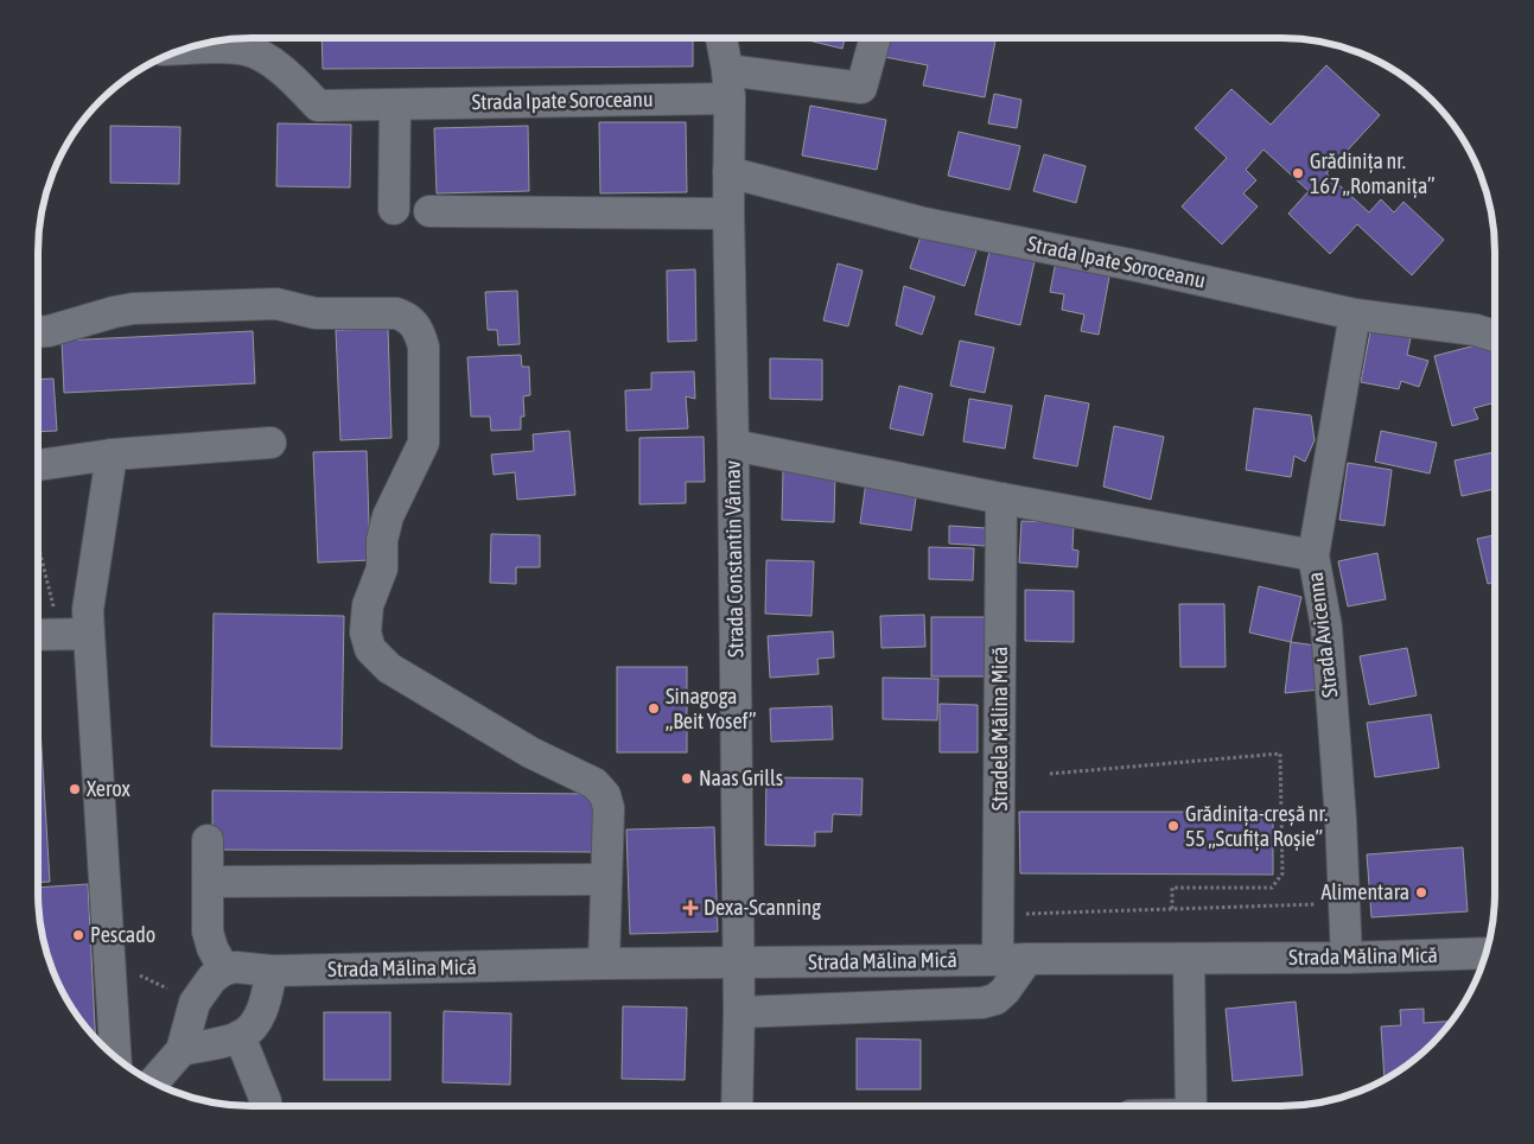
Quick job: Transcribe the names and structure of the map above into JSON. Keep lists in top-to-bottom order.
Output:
{
  "streets": {
    "street": [
      "Strada Ipate Soroceanu",
      "Strada Constantin Vârnav",
      "Strada Avicenna",
      "Stradela Mălina Mică",
      "Strada Mălina Mică"
    ]
  },
  "crossings": [
    ["Strada Ipate Soroceanu", "Strada Constantin Vârnav"],
    ["Strada Ipate Soroceanu", "Strada Avicenna"],
    ["Strada Constantin Vârnav", "Strada Mălina Mică"],
    ["Strada Avicenna", "Strada Mălina Mică"],
    ["Stradela Mălina Mică", "Strada Mălina Mică"]
  ],
  "places": {
    "other": [
      "Grădinița nr. 167 „Romanița”",
      "Sinagoga „Beit Yosef”",
      "Naas Grills",
      "Xerox",
      "Grădinița-creșă nr. 55 „Scufița Roșie”",
      "Alimentara",
      "Pescado"
    ],
    "health": ["Dexa-Scanning"]
  }
}
